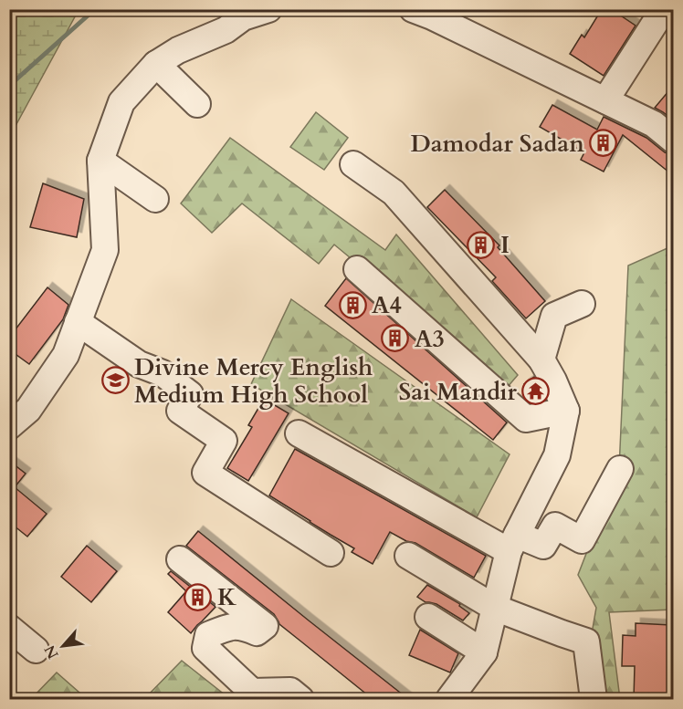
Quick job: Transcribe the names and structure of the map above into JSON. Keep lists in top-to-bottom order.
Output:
{
  "places": {
    "building": [
      "Damodar Sadan",
      "I",
      "A4",
      "A3",
      "K"
    ],
    "school or university": ["Divine Mercy English Medium High School"],
    "temple": ["Sai Mandir"]
  },
  "north": "bottom left"
}
